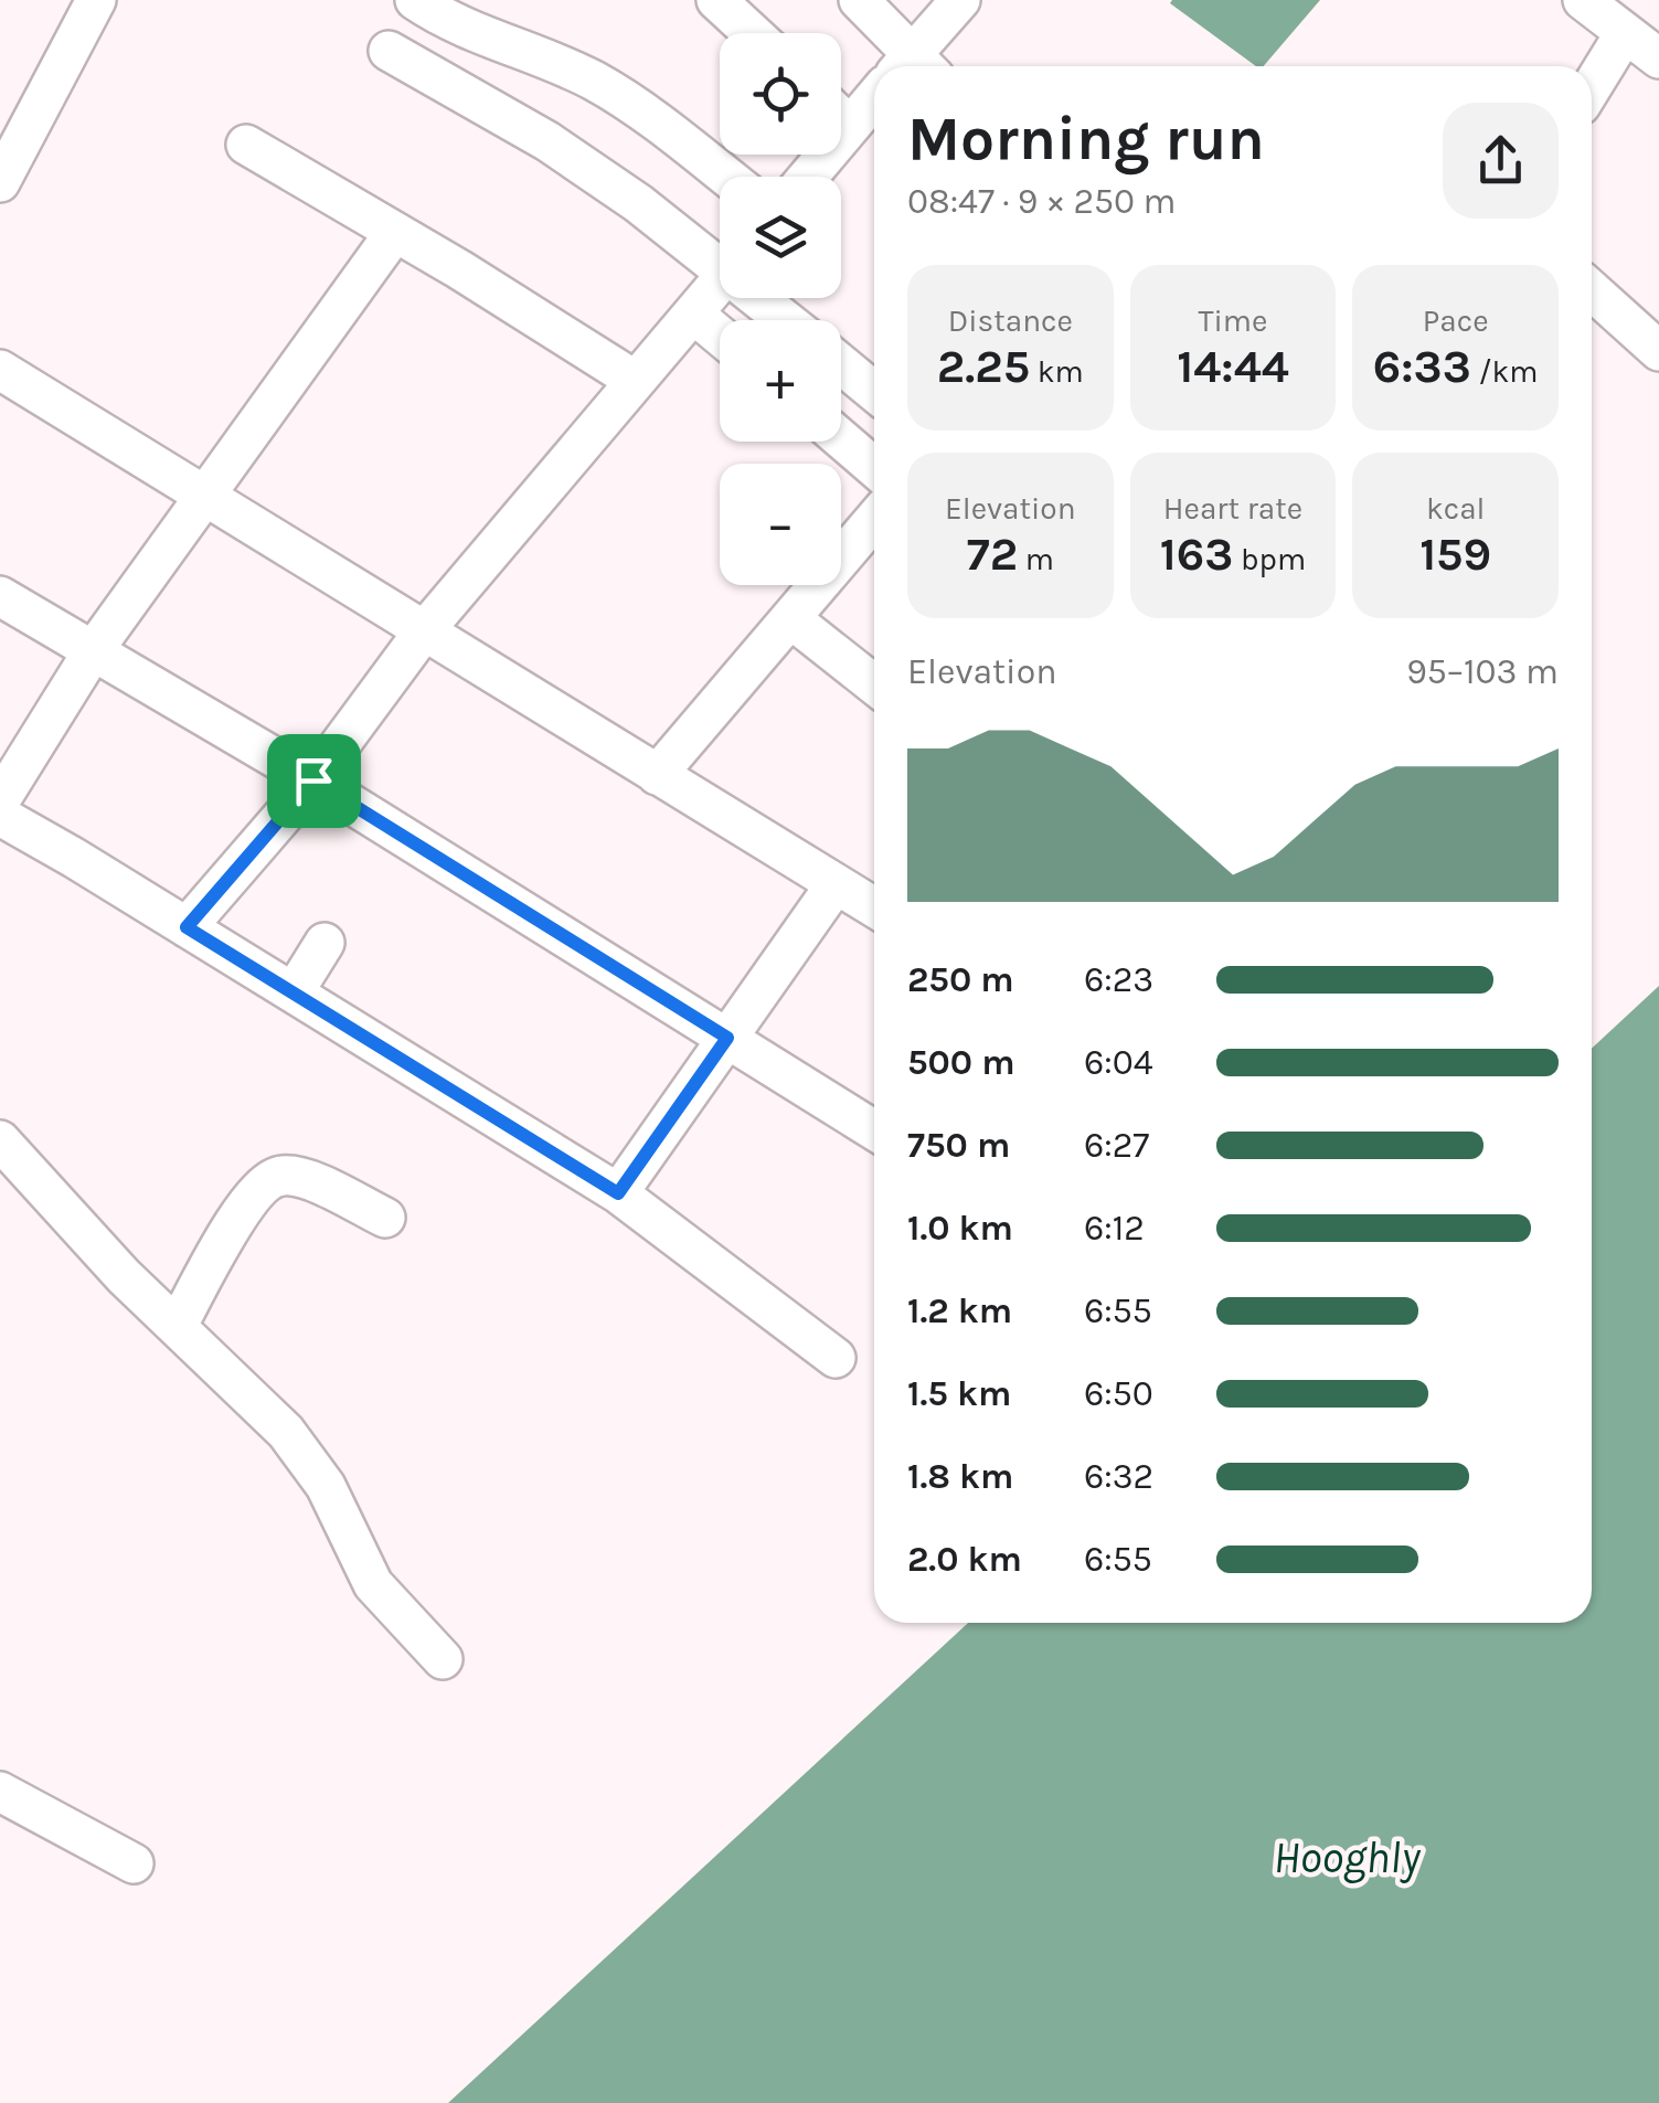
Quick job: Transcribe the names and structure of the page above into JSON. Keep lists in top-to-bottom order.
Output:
{
  "water": ["Hooghly"],
  "page": {
    "map_buttons": ["+", "−"],
    "heading": ["Morning run", "08:47 · 9 × 250 m"],
    "stats": [
      ["Distance", "2.25 km"],
      ["Time", "14:44"],
      ["Pace", "6:33 /km"],
      ["Elevation", "72 m"],
      ["Heart rate", "163 bpm"],
      ["kcal", "159"]
    ],
    "chart": ["Elevation", "95–103 m"],
    "list": [
      {
        "name": "250 m",
        "note": "6:23"
      },
      {
        "name": "500 m",
        "note": "6:04"
      },
      {
        "name": "750 m",
        "note": "6:27"
      },
      {
        "name": "1.0 km",
        "note": "6:12"
      },
      {
        "name": "1.2 km",
        "note": "6:55"
      },
      {
        "name": "1.5 km",
        "note": "6:50"
      },
      {
        "name": "1.8 km",
        "note": "6:32"
      },
      {
        "name": "2.0 km",
        "note": "6:55"
      }
    ]
  }
}
